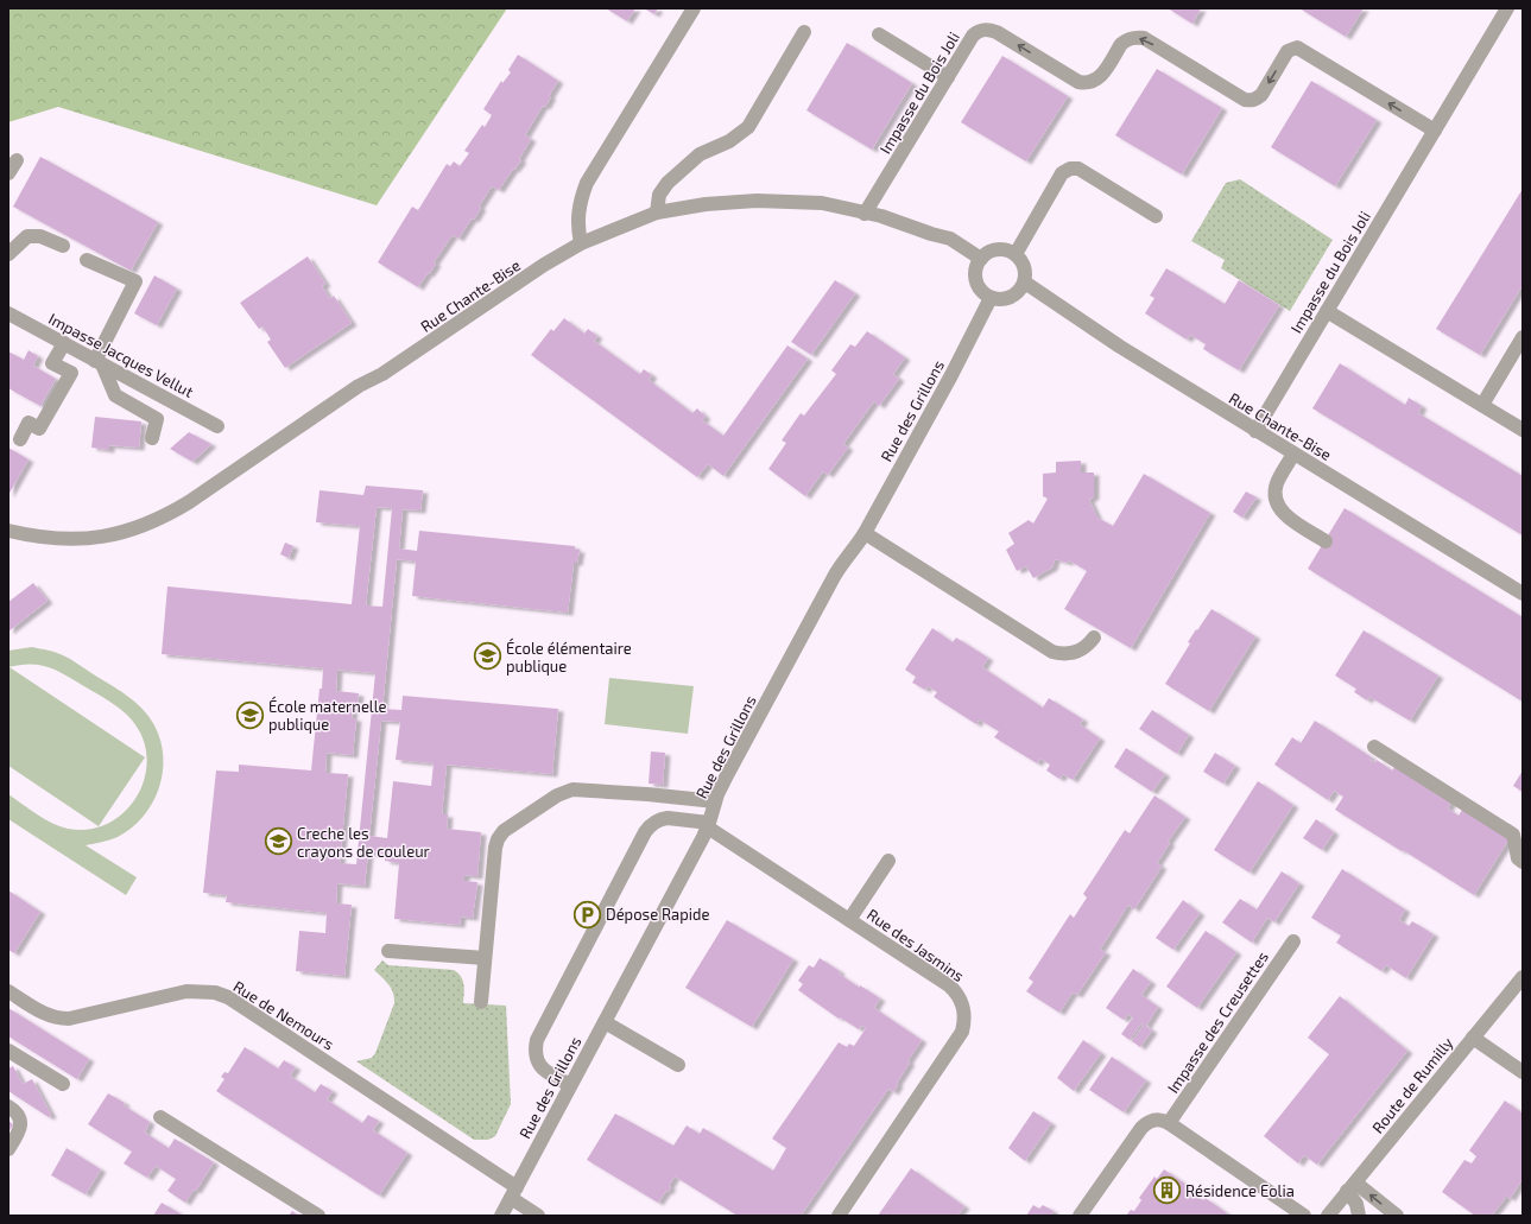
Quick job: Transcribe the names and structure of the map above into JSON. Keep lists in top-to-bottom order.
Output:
{
  "streets": {
    "street": [
      "Impasse du Bois Joli",
      "Rue Chante-Bise",
      "Impasse Jacques Vellut",
      "Rue des Grillons",
      "Rue des Jasmins",
      "Rue de Nemours",
      "Impasse des Creusettes",
      "Route de Rumilly"
    ]
  },
  "crossings": [
    ["Impasse du Bois Joli", "Rue Chante-Bise"],
    ["Rue Chante-Bise", "Rue des Grillons"],
    ["Rue des Grillons", "Rue des Jasmins"],
    ["Rue des Grillons", "Rue de Nemours"]
  ],
  "places": {
    "school or university": ["École élémentaire publique", "École maternelle publique", "Creche les crayons de couleur"],
    "parking": ["Dépose Rapide"],
    "building": ["Résidence Eolia"]
  }
}
